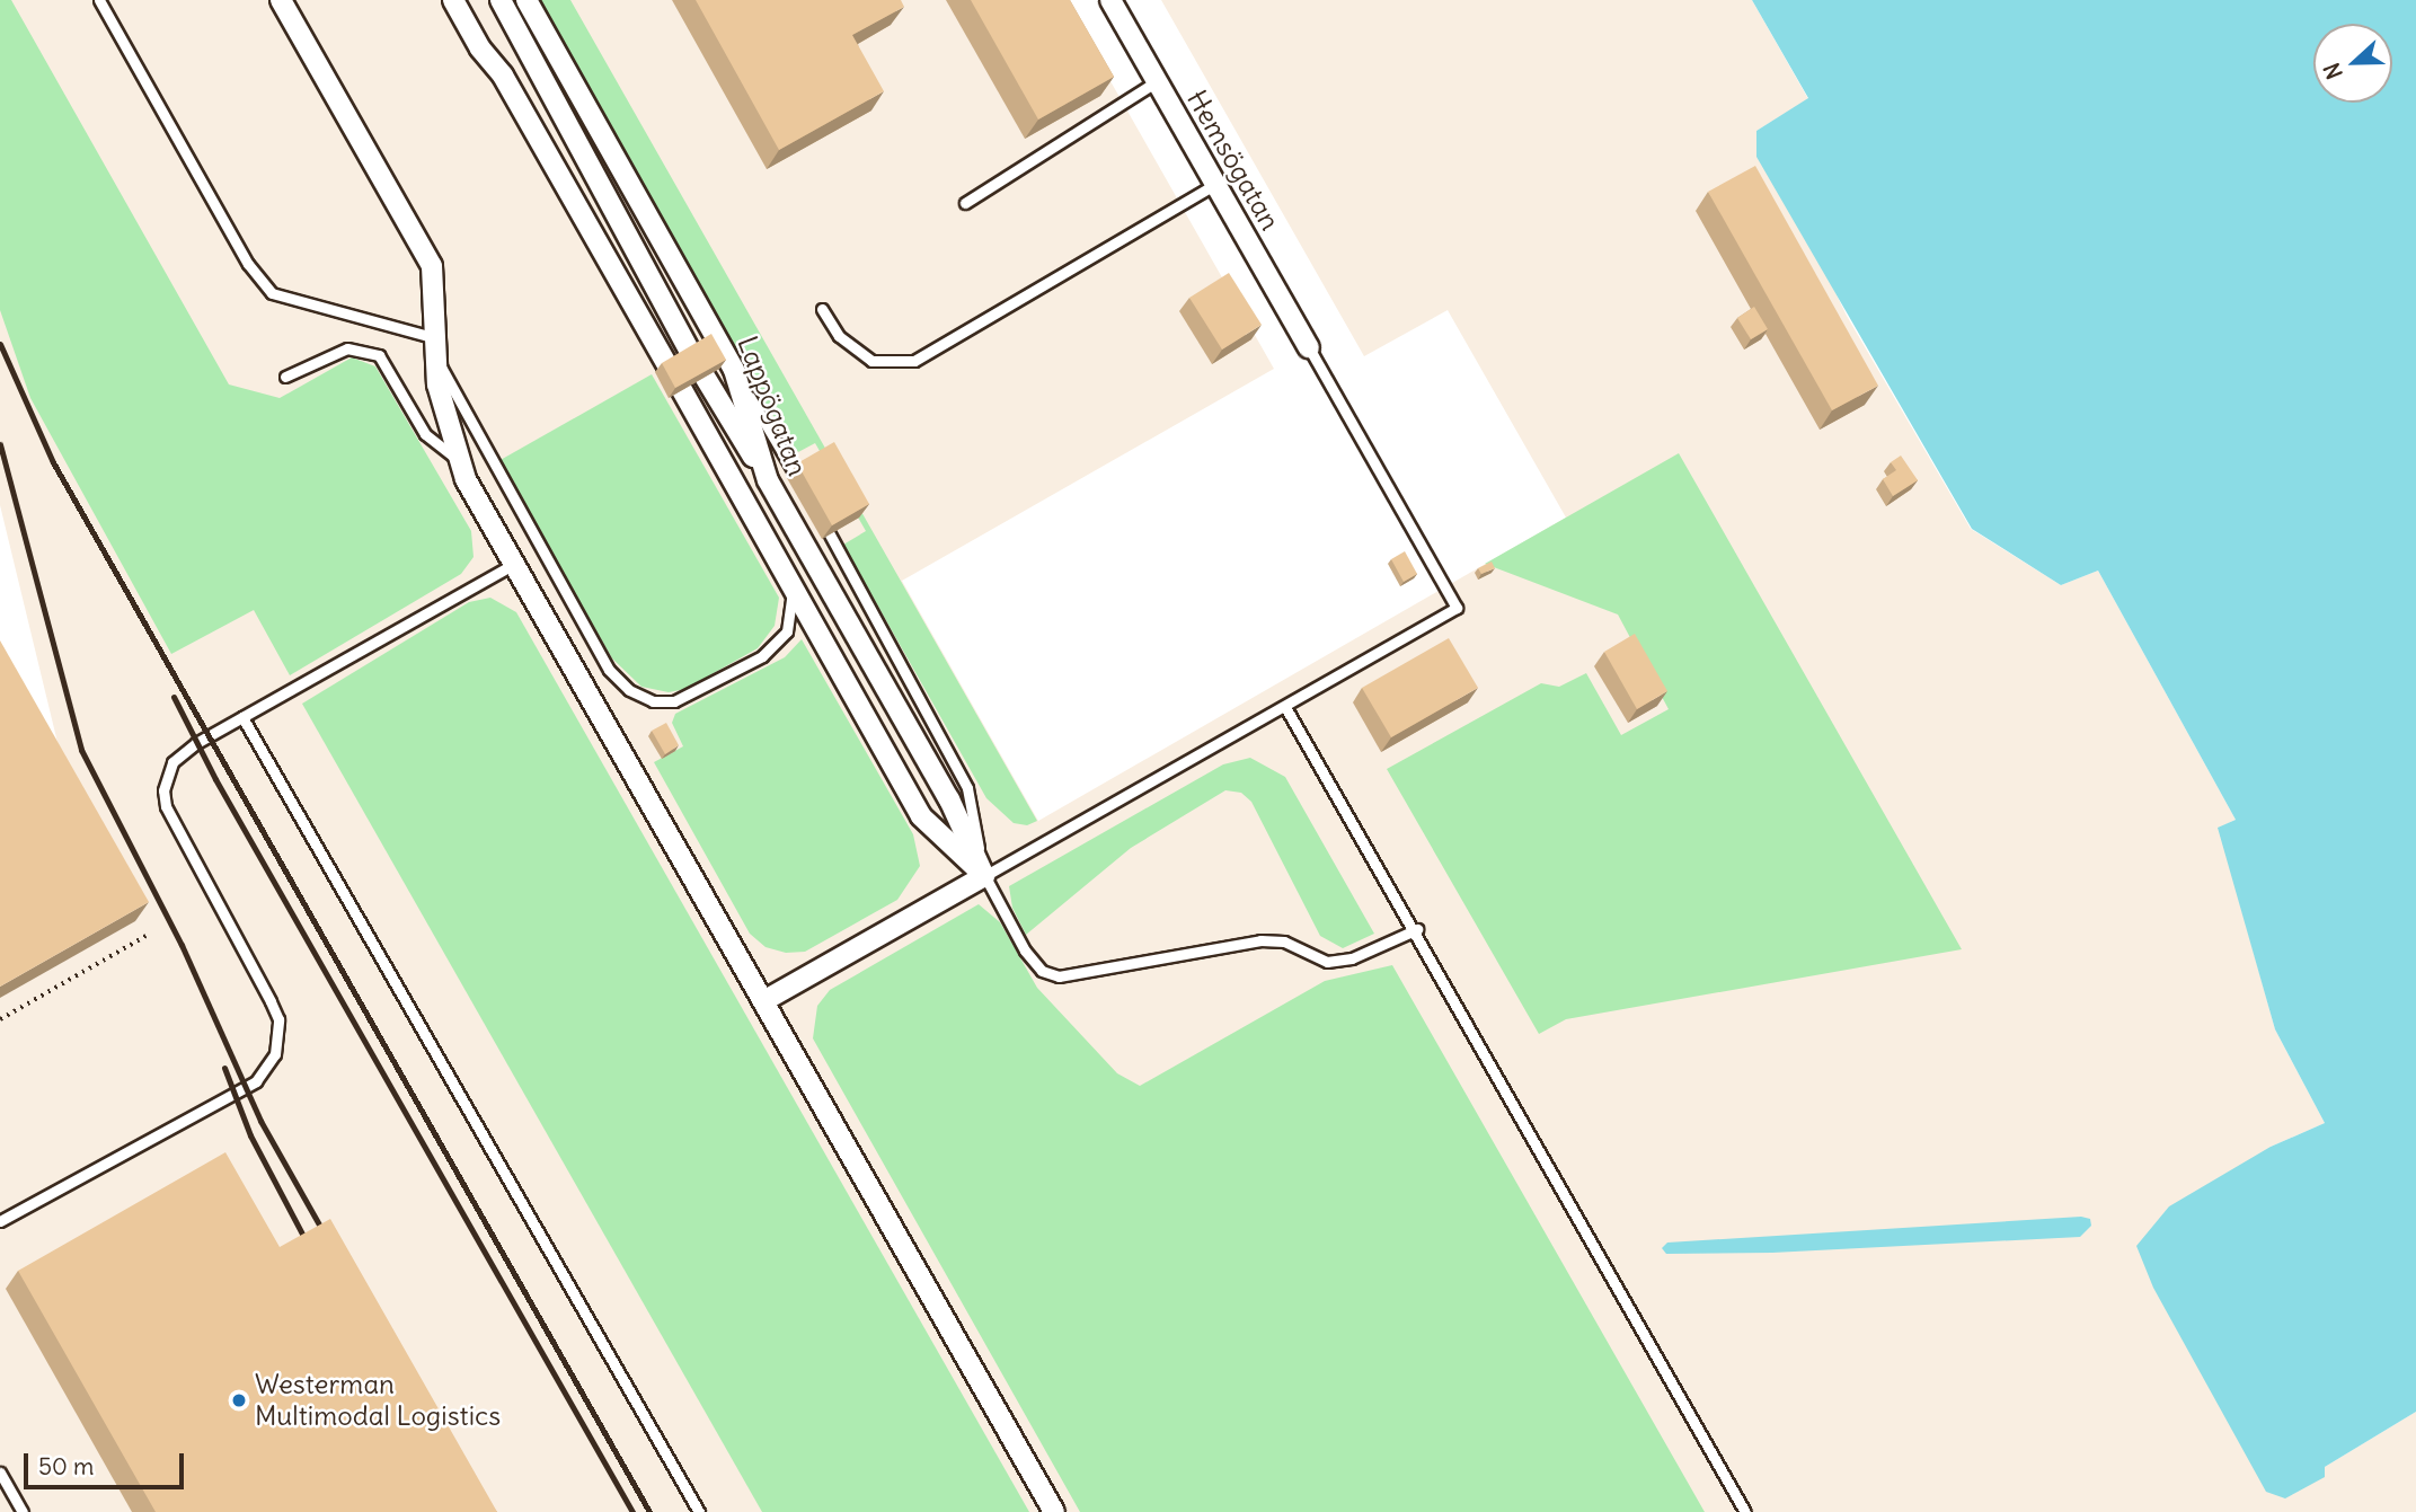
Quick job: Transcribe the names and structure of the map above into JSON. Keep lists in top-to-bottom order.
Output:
{
  "streets": {
    "street": ["Hemsögatan", "Lappögatan"]
  },
  "places": ["Westerman Multimodal Logistics"],
  "scale_bar": "50 m",
  "north": "left"
}
